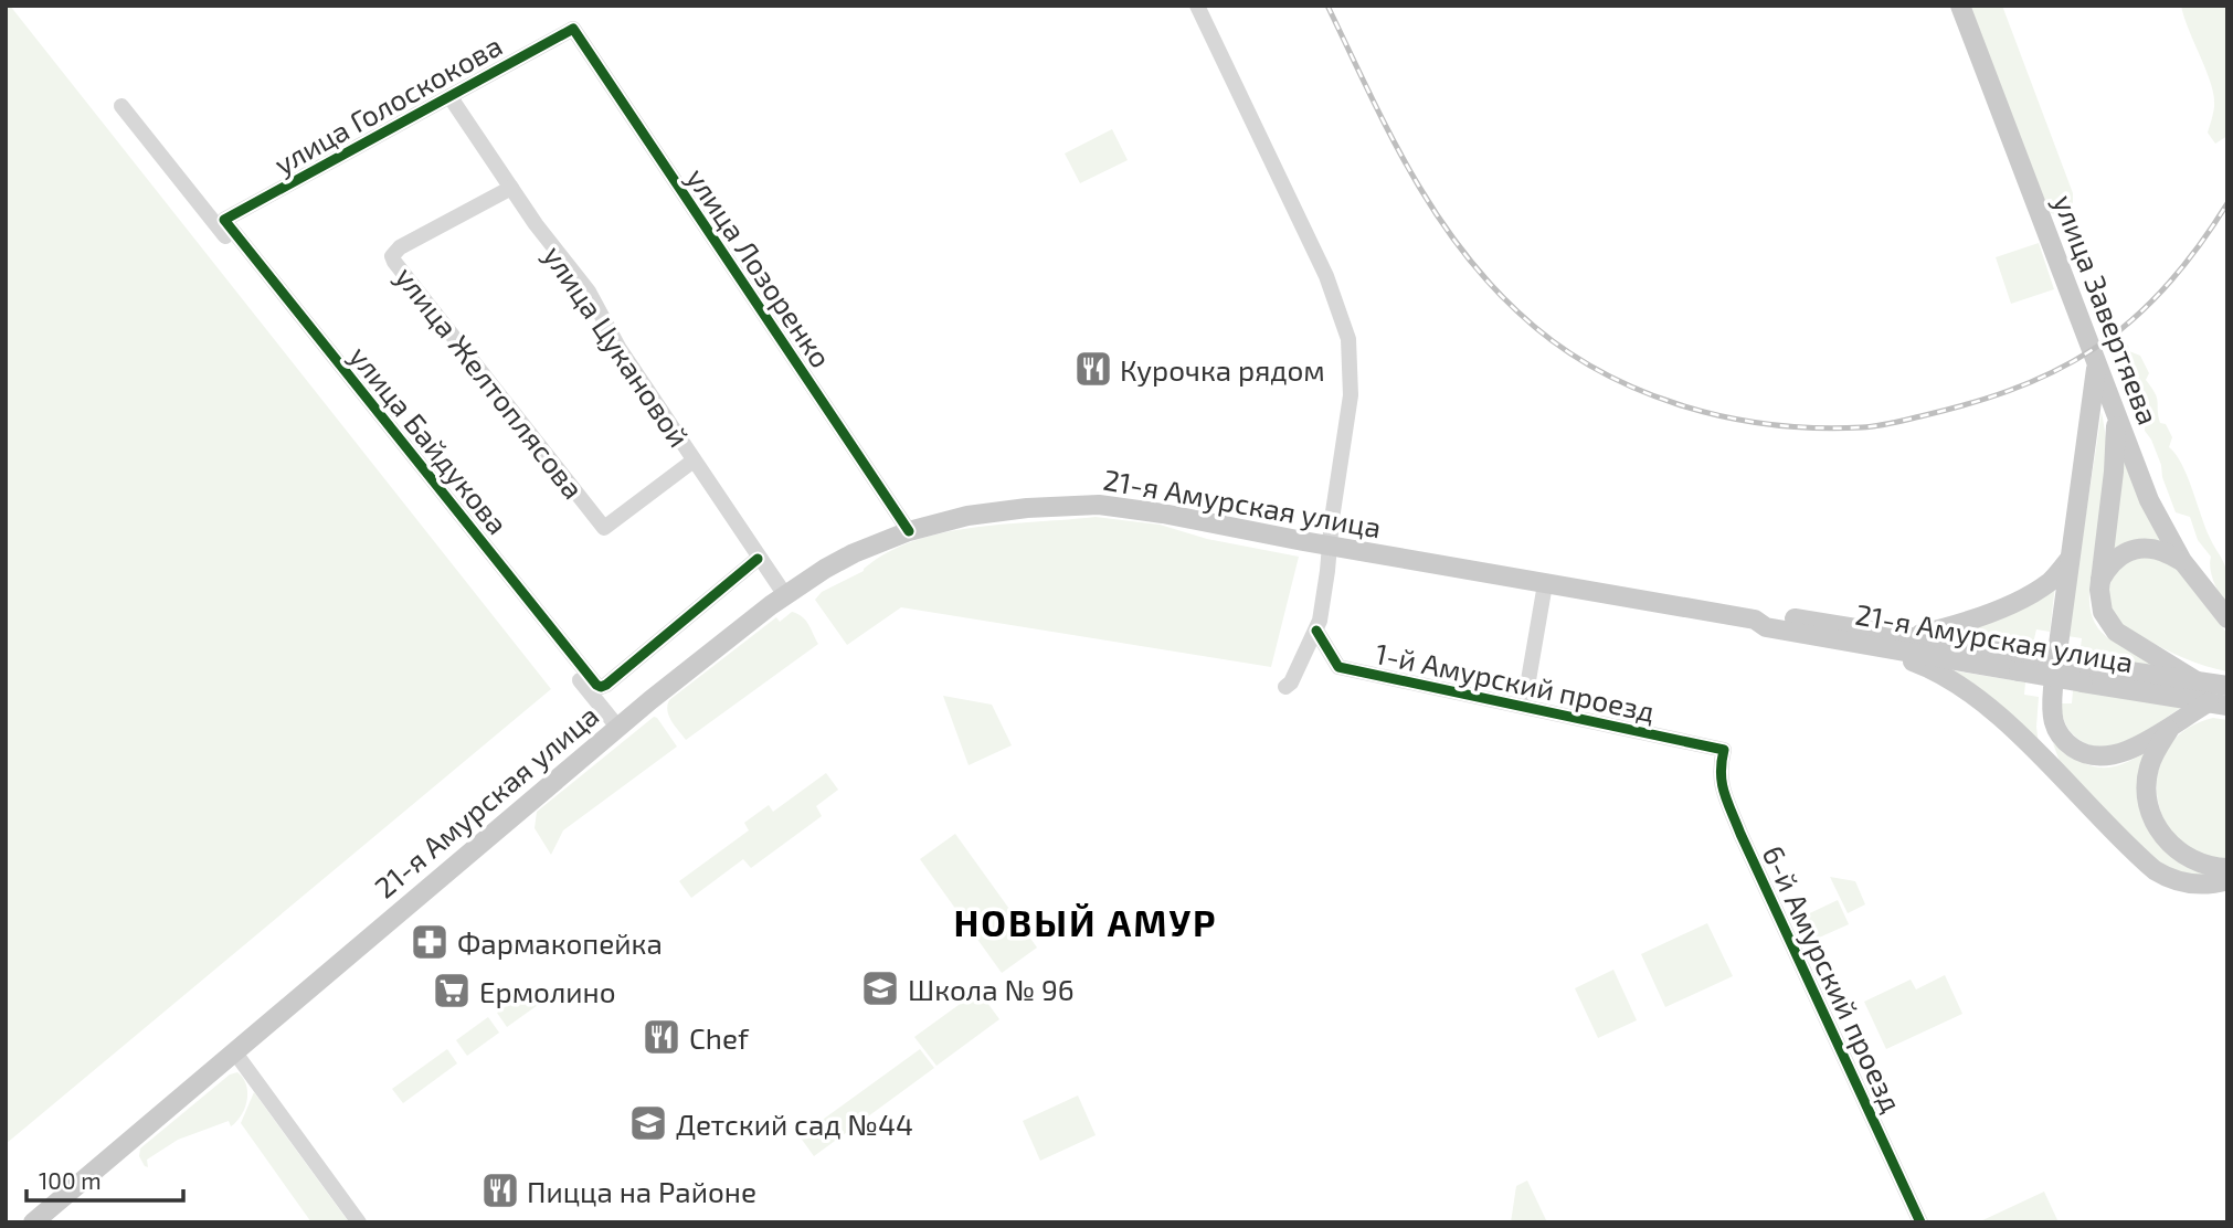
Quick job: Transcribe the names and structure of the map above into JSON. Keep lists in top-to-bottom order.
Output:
{
  "streets": {
    "main road": ["улица Завертяева", "21-я Амурская улица"],
    "street": [
      "улица Голоскокова",
      "улица Лозоренко",
      "улица Цукановой",
      "улица Желтоплясова",
      "улица Байдукова",
      "1-й Амурский проезд",
      "6-й Амурский проезд"
    ]
  },
  "crossings": [
    ["улица Голоскокова", "улица Лозоренко"],
    ["улица Голоскокова", "улица Цукановой"],
    ["улица Голоскокова", "улица Байдукова"],
    ["улица Лозоренко", "21-я Амурская улица"],
    ["улица Цукановой", "улица Желтоплясова"],
    ["улица Цукановой", "улица Байдукова"],
    ["улица Цукановой", "21-я Амурская улица"],
    ["улица Байдукова", "21-я Амурская улица"],
    ["21-я Амурская улица", "1-й Амурский проезд"],
    ["1-й Амурский проезд", "6-й Амурский проезд"]
  ],
  "districts": ["НОВЫЙ АМУР"],
  "places": {
    "restaurant": ["Курочка рядом", "Chef", "Пицца на Районе"],
    "pharmacy": ["Фармакопейка"],
    "school or university": ["Школа № 96", "Детский сад №44"],
    "supermarket": ["Ермолино"]
  },
  "scale_bar": "100 m"
}
